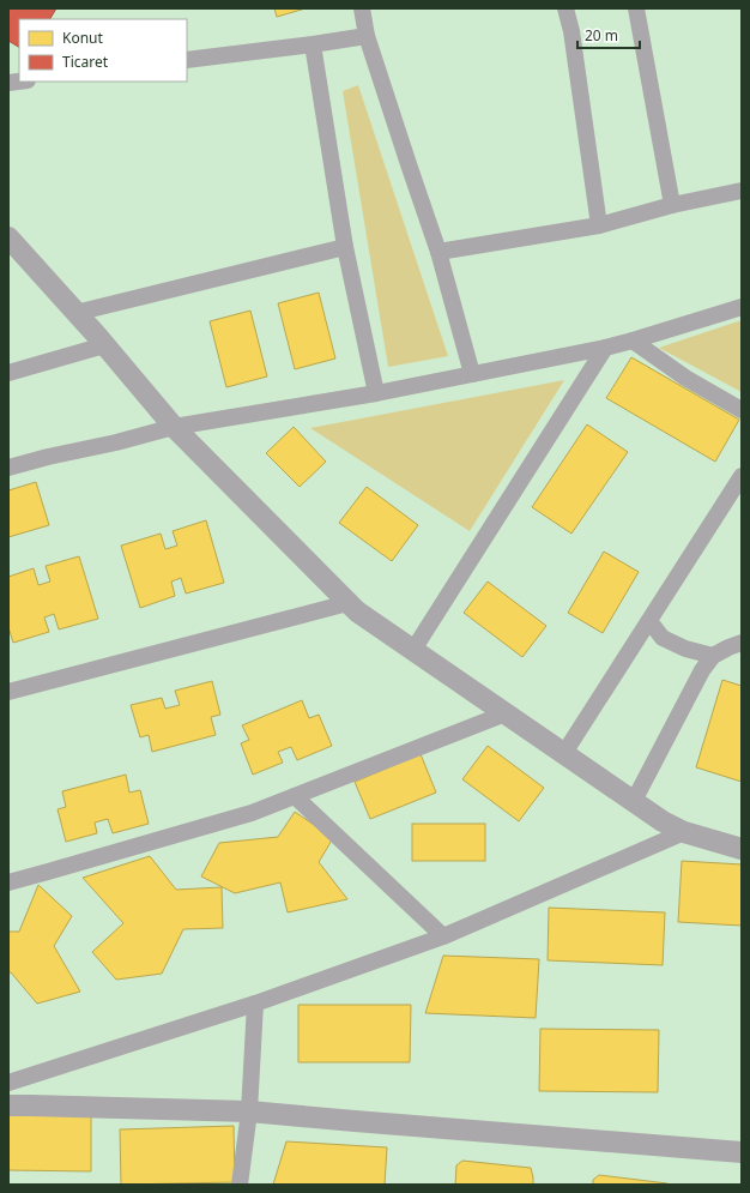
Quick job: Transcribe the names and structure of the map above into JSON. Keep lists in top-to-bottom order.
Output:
{
  "legend": ["Konut", "Ticaret"],
  "scale_bar": "20 m"
}
